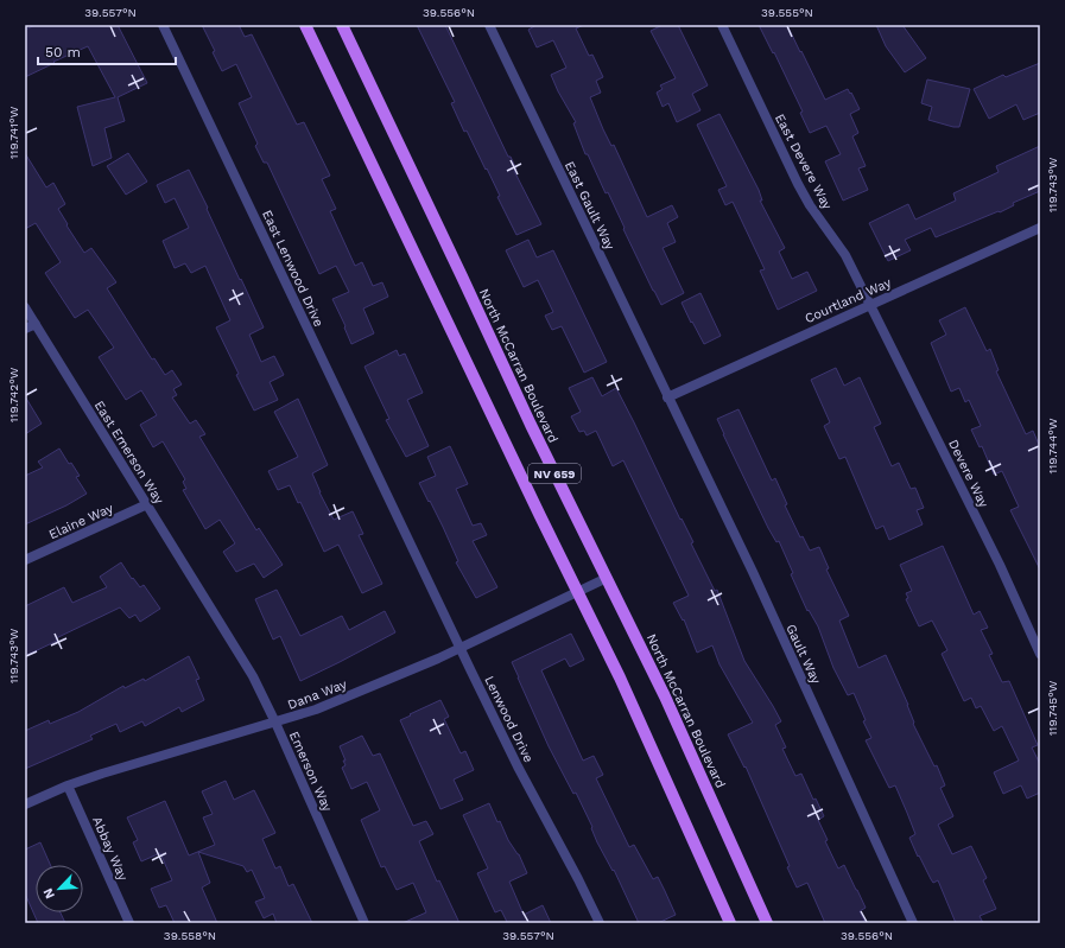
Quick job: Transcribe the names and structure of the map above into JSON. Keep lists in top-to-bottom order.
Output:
{
  "streets": {
    "main road": ["North McCarran Boulevard", "NV 659"],
    "street": [
      "East Devere Way",
      "East Gault Way",
      "East Lenwood Drive",
      "Courtland Way",
      "East Emerson Way",
      "Devere Way",
      "Elaine Way",
      "Gault Way",
      "Dana Way",
      "Lenwood Drive",
      "Emerson Way",
      "Abbay Way"
    ]
  },
  "crossings": [
    ["East Devere Way", "Courtland Way"],
    ["East Devere Way", "Devere Way"],
    ["East Gault Way", "Courtland Way"],
    ["East Gault Way", "Gault Way"],
    ["East Lenwood Drive", "Lenwood Drive"],
    ["Courtland Way", "Devere Way"],
    ["Courtland Way", "Gault Way"],
    ["North McCarran Boulevard", "Dana Way"],
    ["East Emerson Way", "Elaine Way"],
    ["East Emerson Way", "Emerson Way"],
    ["NV 659", "Dana Way"],
    ["Dana Way", "Lenwood Drive"],
    ["Dana Way", "Emerson Way"],
    ["Dana Way", "Abbay Way"]
  ],
  "scale_bar": "50 m",
  "north": "bottom left",
  "coordinates": [
    "39.557°N",
    "39.556°N",
    "39.555°N",
    "119.741°W",
    "119.743°W",
    "119.742°W",
    "119.744°W",
    "119.745°W",
    "39.558°N"
  ]
}
